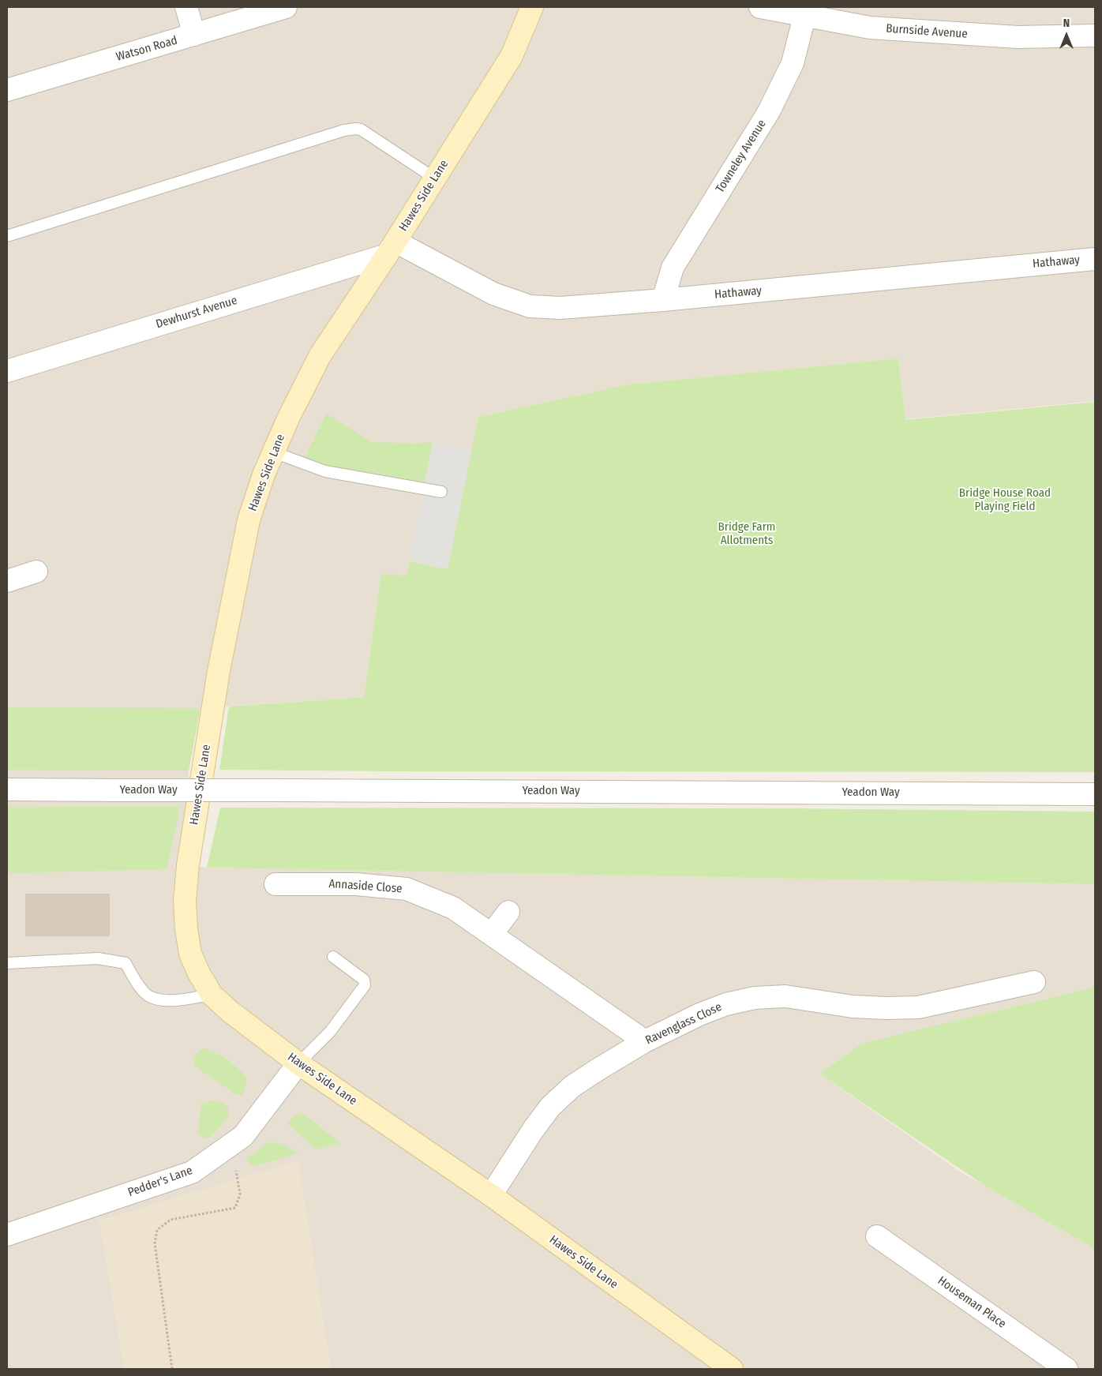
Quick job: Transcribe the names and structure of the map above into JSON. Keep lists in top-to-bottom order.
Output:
{
  "streets": {
    "main road": ["Hawes Side Lane"],
    "street": [
      "Burnside Avenue",
      "Watson Road",
      "Towneley Avenue",
      "Hathaway",
      "Dewhurst Avenue",
      "Yeadon Way",
      "Annaside Close",
      "Ravenglass Close",
      "Pedder's Lane",
      "Houseman Place"
    ]
  },
  "crossings": [
    ["Burnside Avenue", "Towneley Avenue"],
    ["Towneley Avenue", "Hathaway"],
    ["Hawes Side Lane", "Hathaway"],
    ["Hawes Side Lane", "Dewhurst Avenue"],
    ["Hawes Side Lane", "Ravenglass Close"],
    ["Hawes Side Lane", "Pedder's Lane"],
    ["Hathaway", "Dewhurst Avenue"],
    ["Annaside Close", "Ravenglass Close"]
  ],
  "parks": ["Bridge House Road Playing Field", "Bridge Farm Allotments"],
  "north": "top"
}
